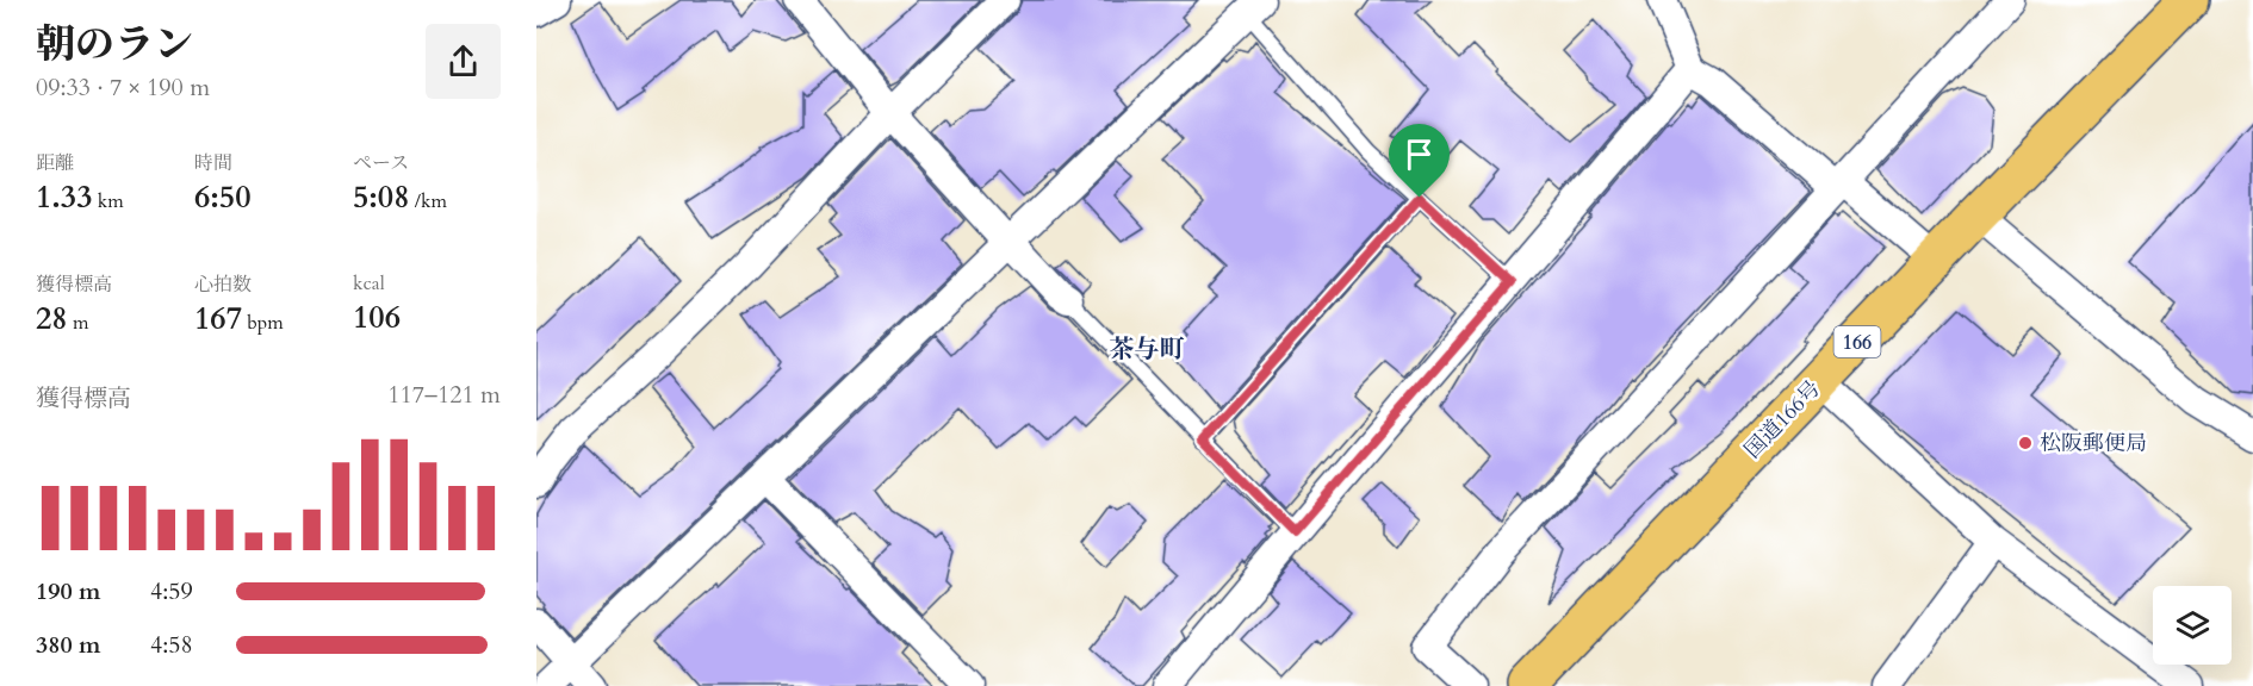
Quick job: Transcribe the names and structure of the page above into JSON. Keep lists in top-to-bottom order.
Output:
{
  "streets": {
    "highway": ["166", "国道166号"]
  },
  "districts": ["茶与町"],
  "places": ["松阪郵便局"],
  "page": {
    "heading": ["朝のラン", "09:33 · 7 × 190 m"],
    "stats": [
      ["距離", "1.33 km"],
      ["時間", "6:50"],
      ["ペース", "5:08 /km"],
      ["獲得標高", "28 m"],
      ["心拍数", "167 bpm"],
      ["kcal", "106"]
    ],
    "chart": ["獲得標高", "117–121 m"],
    "list": [
      {
        "name": "190 m",
        "note": "4:59"
      },
      {
        "name": "380 m",
        "note": "4:58"
      }
    ]
  }
}
